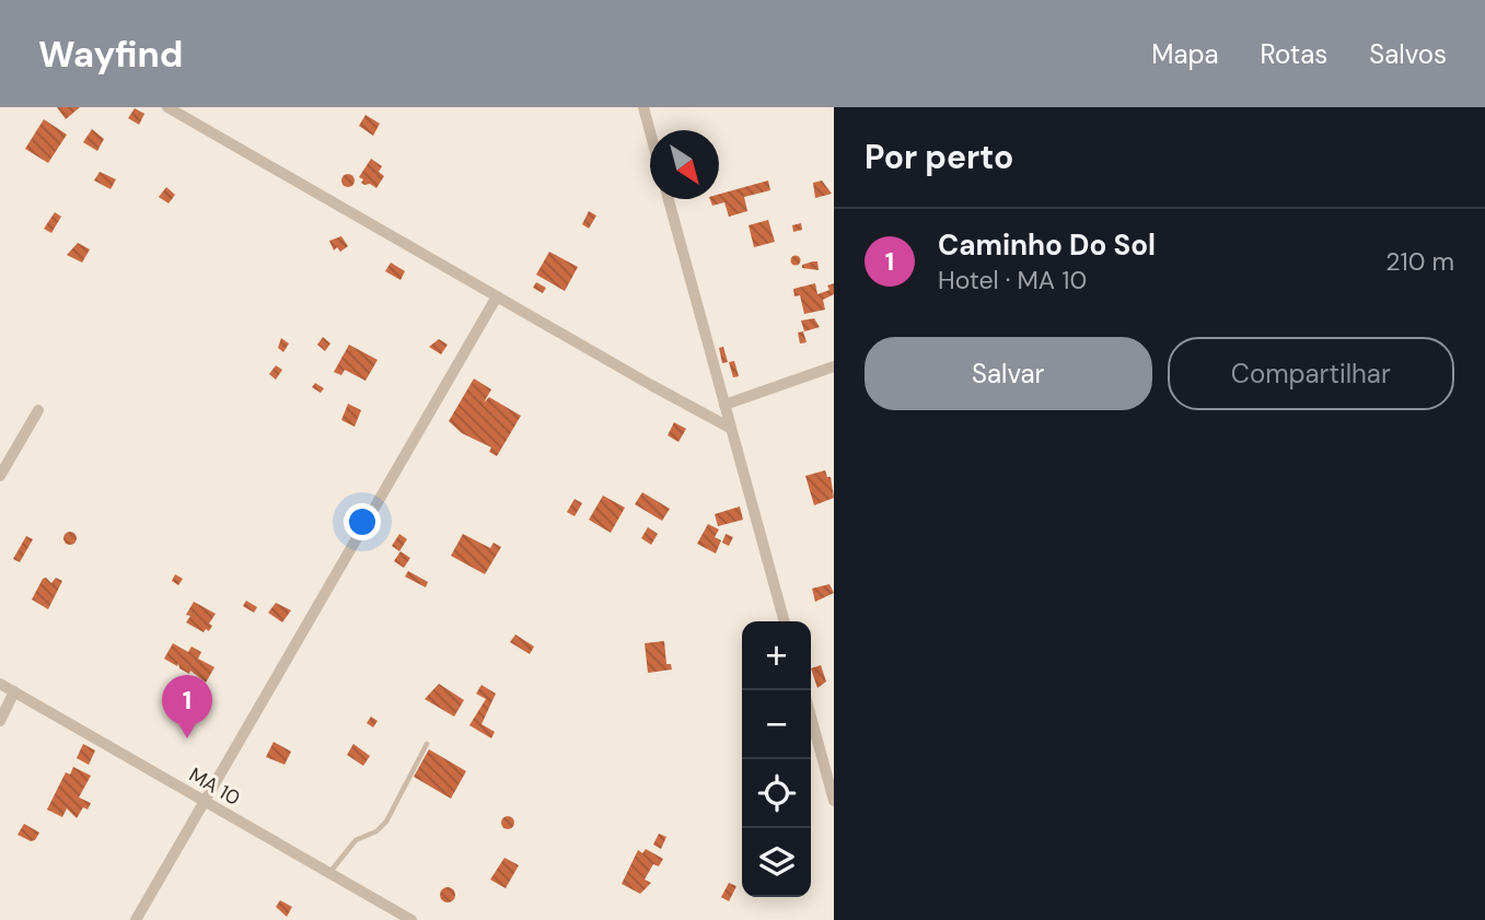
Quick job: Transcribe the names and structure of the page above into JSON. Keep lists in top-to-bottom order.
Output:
{
  "streets": {
    "street": ["MA 10"]
  },
  "north": "bottom right",
  "page": {
    "header": "Wayfind",
    "nav": ["Mapa", "Rotas", "Salvos"],
    "heading": "Por perto",
    "list": [
      {
        "mark": "1",
        "name": "Caminho Do Sol",
        "note": "Hotel · MA 10",
        "value": "210 m"
      }
    ],
    "buttons": ["Salvar", "Compartilhar"],
    "map_buttons": ["+", "−"],
    "pins": "1"
  }
}
